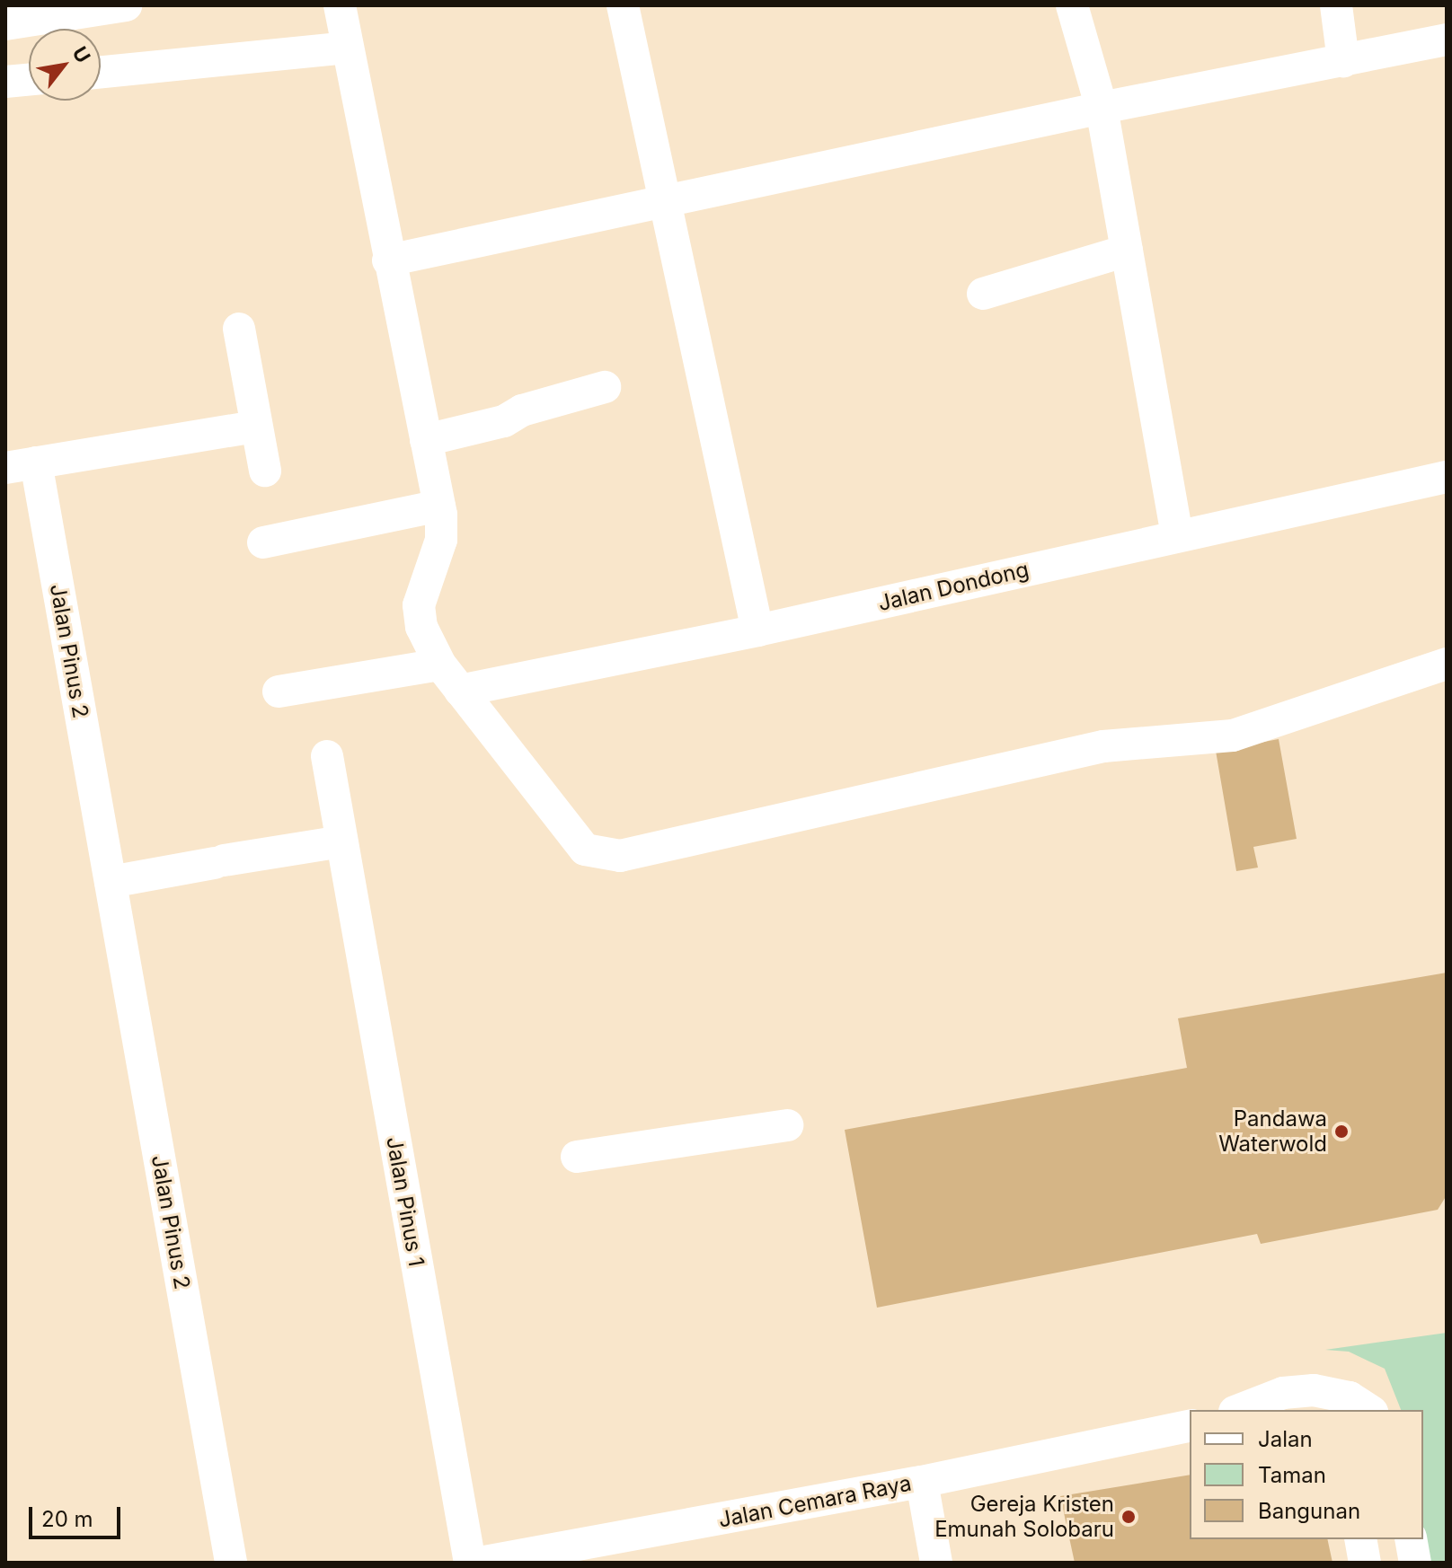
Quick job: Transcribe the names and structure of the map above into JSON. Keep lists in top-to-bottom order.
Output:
{
  "streets": {
    "street": [
      "Jalan Dondong",
      "Jalan Pinus 2",
      "Jalan Pinus 1",
      "Jalan Cemara Raya"
    ]
  },
  "places": ["Pandawa Waterwold", "Gereja Kristen Emunah Solobaru"],
  "legend": ["Jalan", "Taman", "Bangunan"],
  "scale_bar": "20 m",
  "north": "top right"
}
